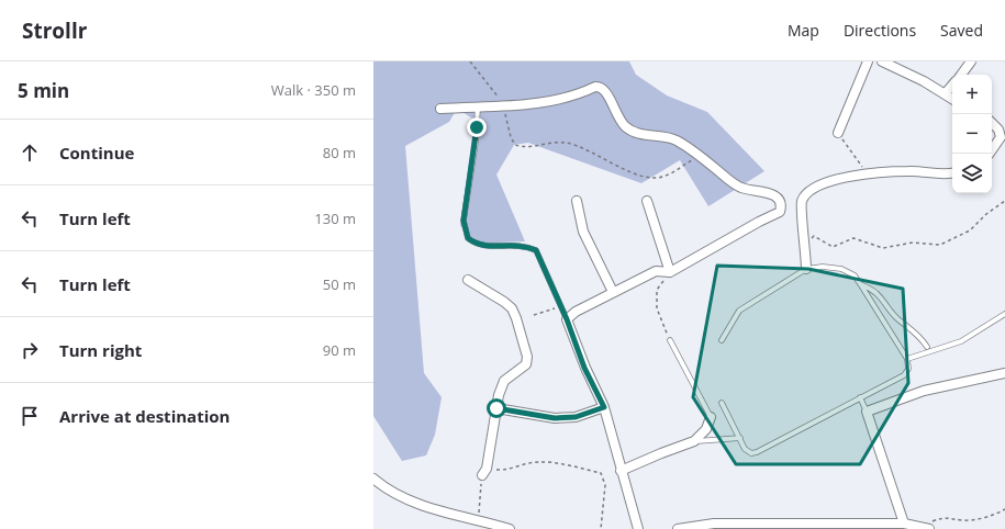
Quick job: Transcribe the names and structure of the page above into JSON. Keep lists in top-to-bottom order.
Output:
{
  "page": {
    "header": "Strollr",
    "nav": ["Map", "Directions", "Saved"],
    "heading": ["5 min", "Walk · 350 m"],
    "map_buttons": ["+", "−"],
    "list": [
      ["Continue", "80 m"],
      ["Turn left", "130 m"],
      ["Turn left", "50 m"],
      ["Turn right", "90 m"],
      "Arrive at destination"
    ]
  }
}
